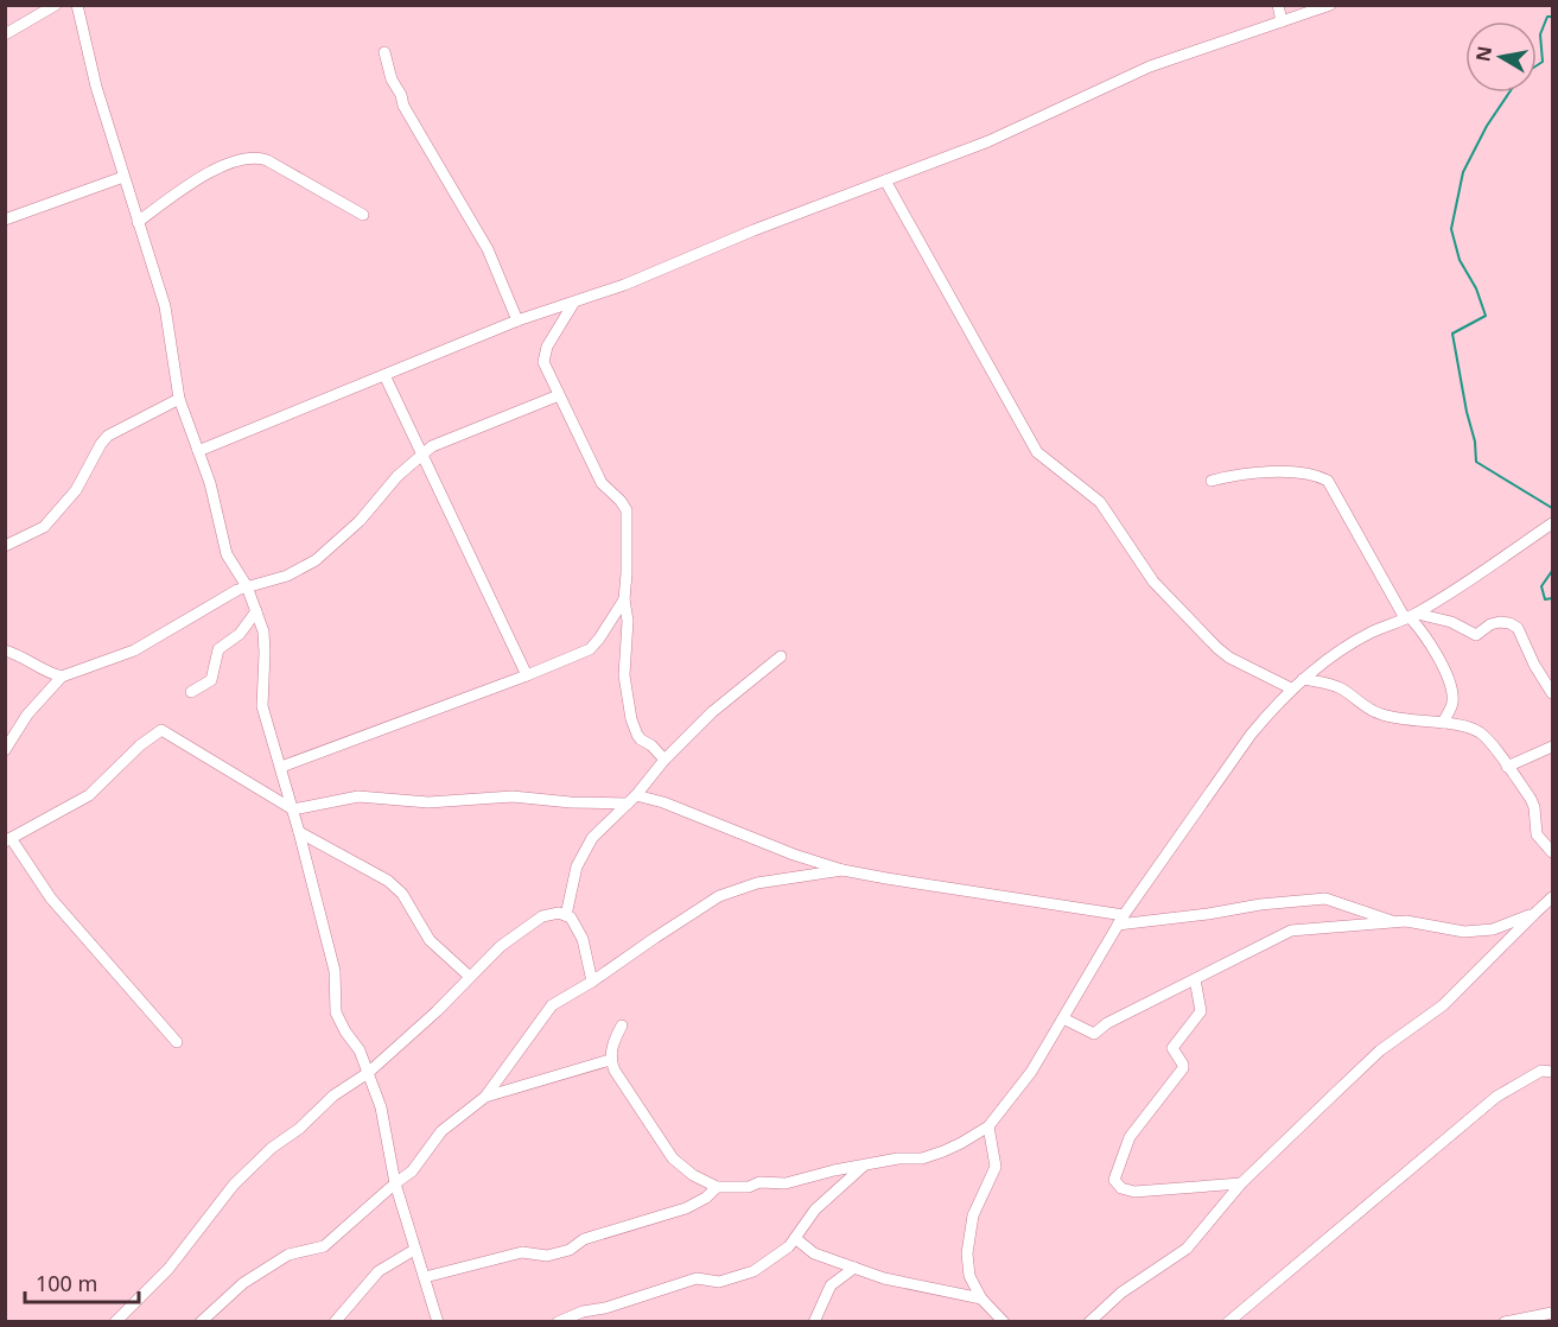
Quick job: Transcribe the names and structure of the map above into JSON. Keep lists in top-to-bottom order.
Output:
{
  "scale_bar": "100 m",
  "north": "left"
}
